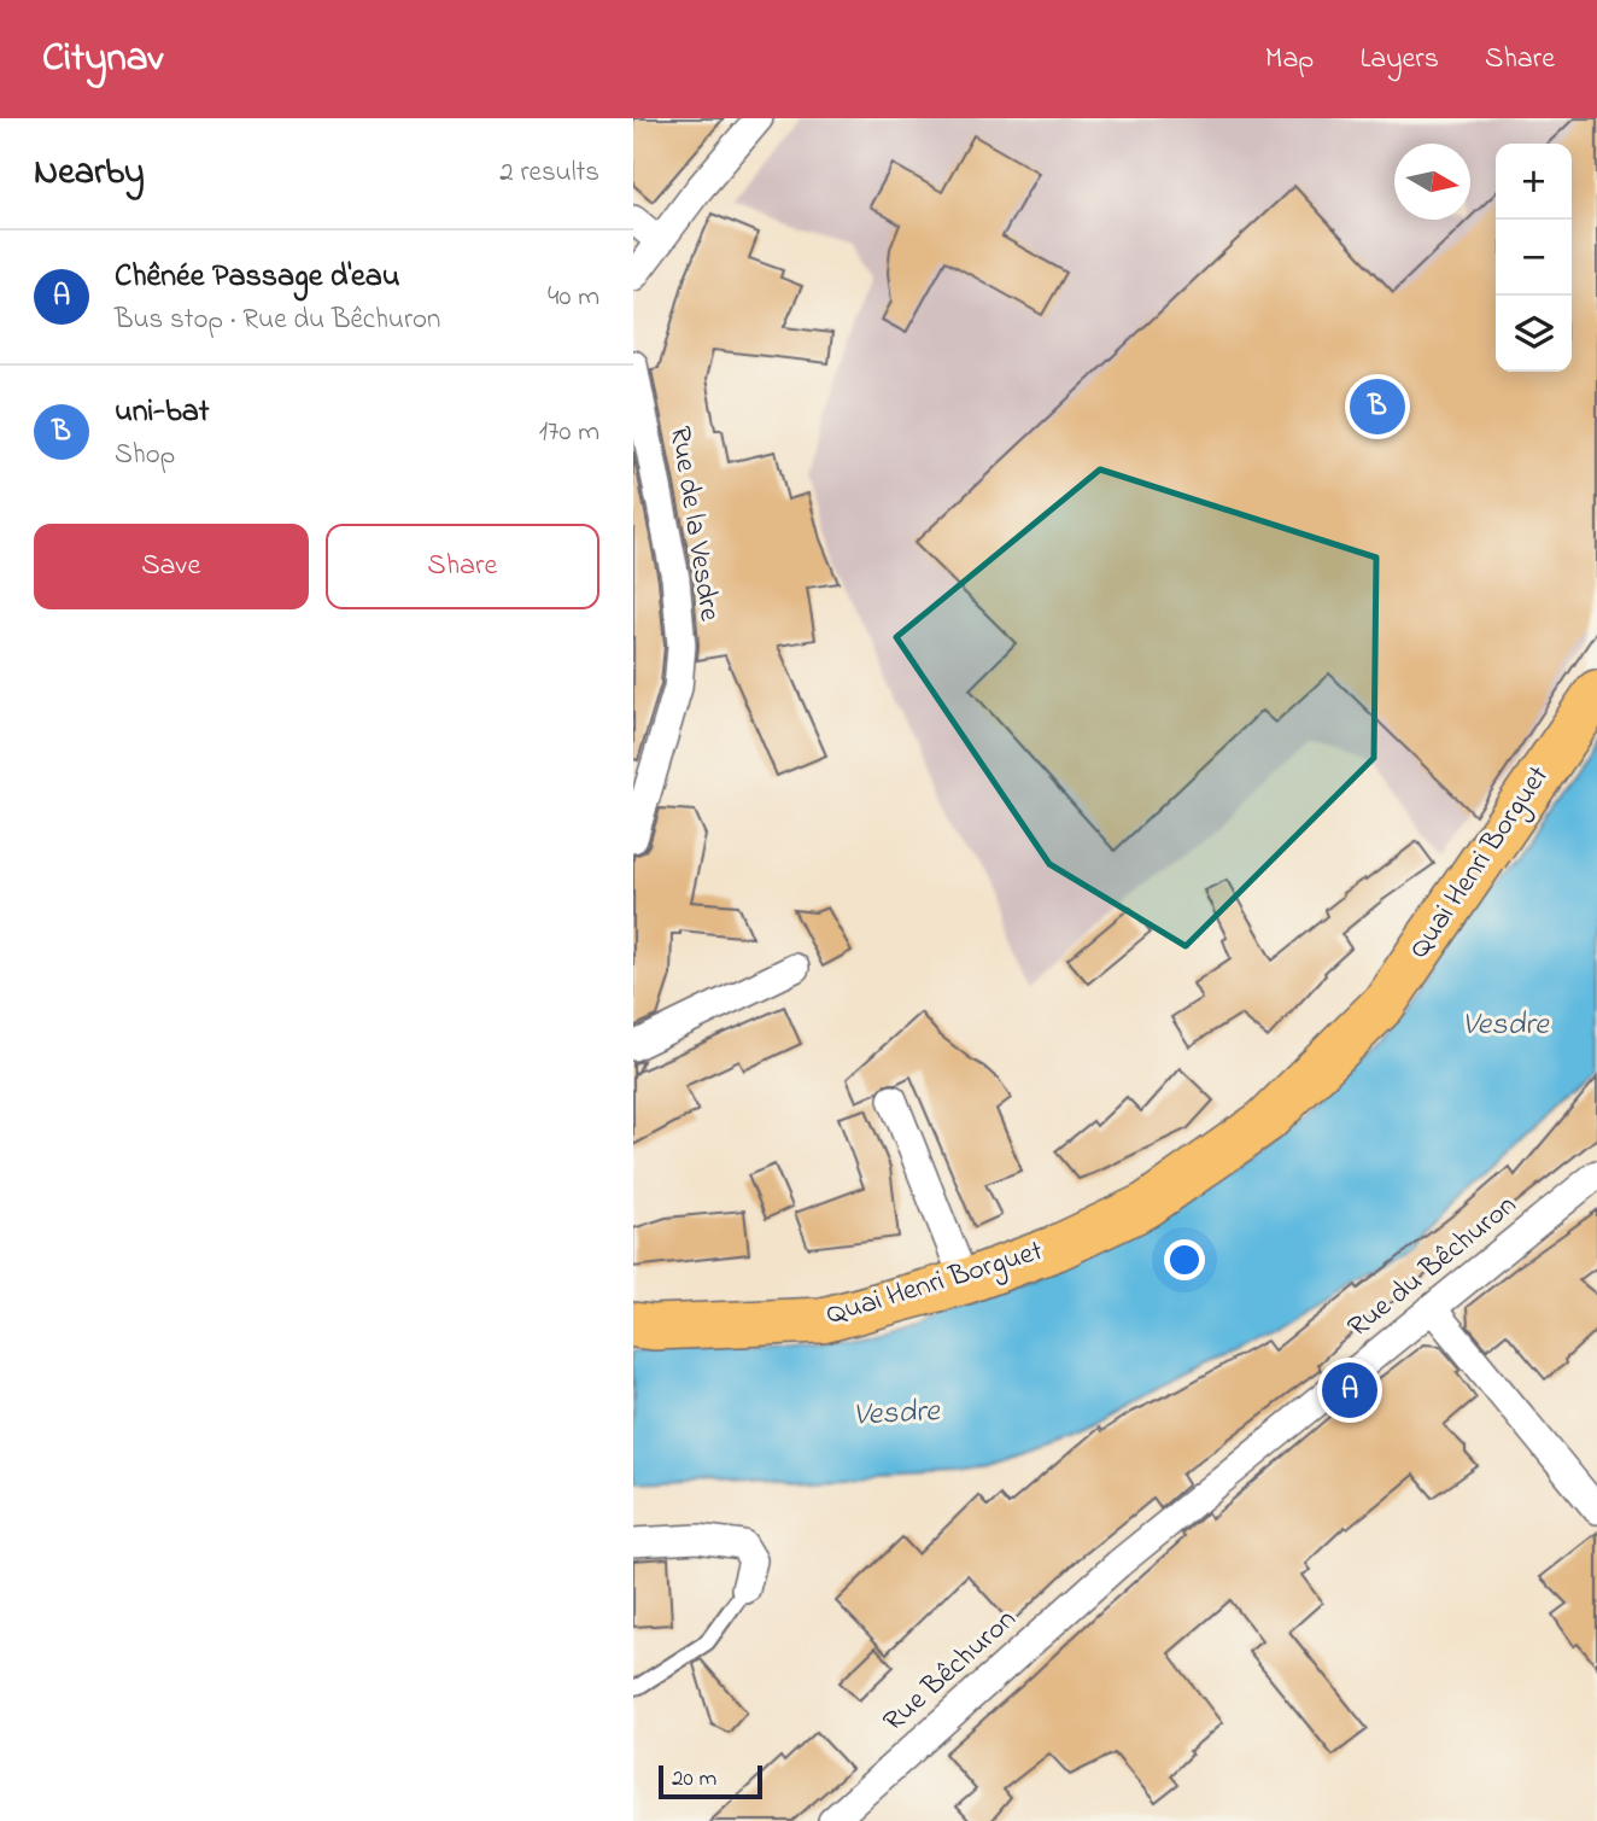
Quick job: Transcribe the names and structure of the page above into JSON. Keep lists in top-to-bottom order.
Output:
{
  "streets": {
    "main road": ["Quai Henri Borguet"],
    "street": ["Rue de la Vesdre", "Rue du Bêchuron", "Rue Bêchuron"]
  },
  "crossings": [
    ["Rue du Bêchuron", "Rue Bêchuron"]
  ],
  "water": ["Vesdre"],
  "scale_bar": "20 m",
  "north": "right",
  "page": {
    "header": "Citynav",
    "nav": ["Map", "Layers", "Share"],
    "heading": ["Nearby", "2 results"],
    "map_buttons": ["+", "−"],
    "list": [
      {
        "mark": "A",
        "name": "Chênée Passage d'eau",
        "note": "Bus stop · Rue du Bêchuron",
        "value": "40 m"
      },
      {
        "mark": "B",
        "name": "uni-bat",
        "note": "Shop",
        "value": "170 m"
      }
    ],
    "pins": ["B", "A"],
    "buttons": ["Save", "Share"],
    "scale": "20 m"
  }
}
